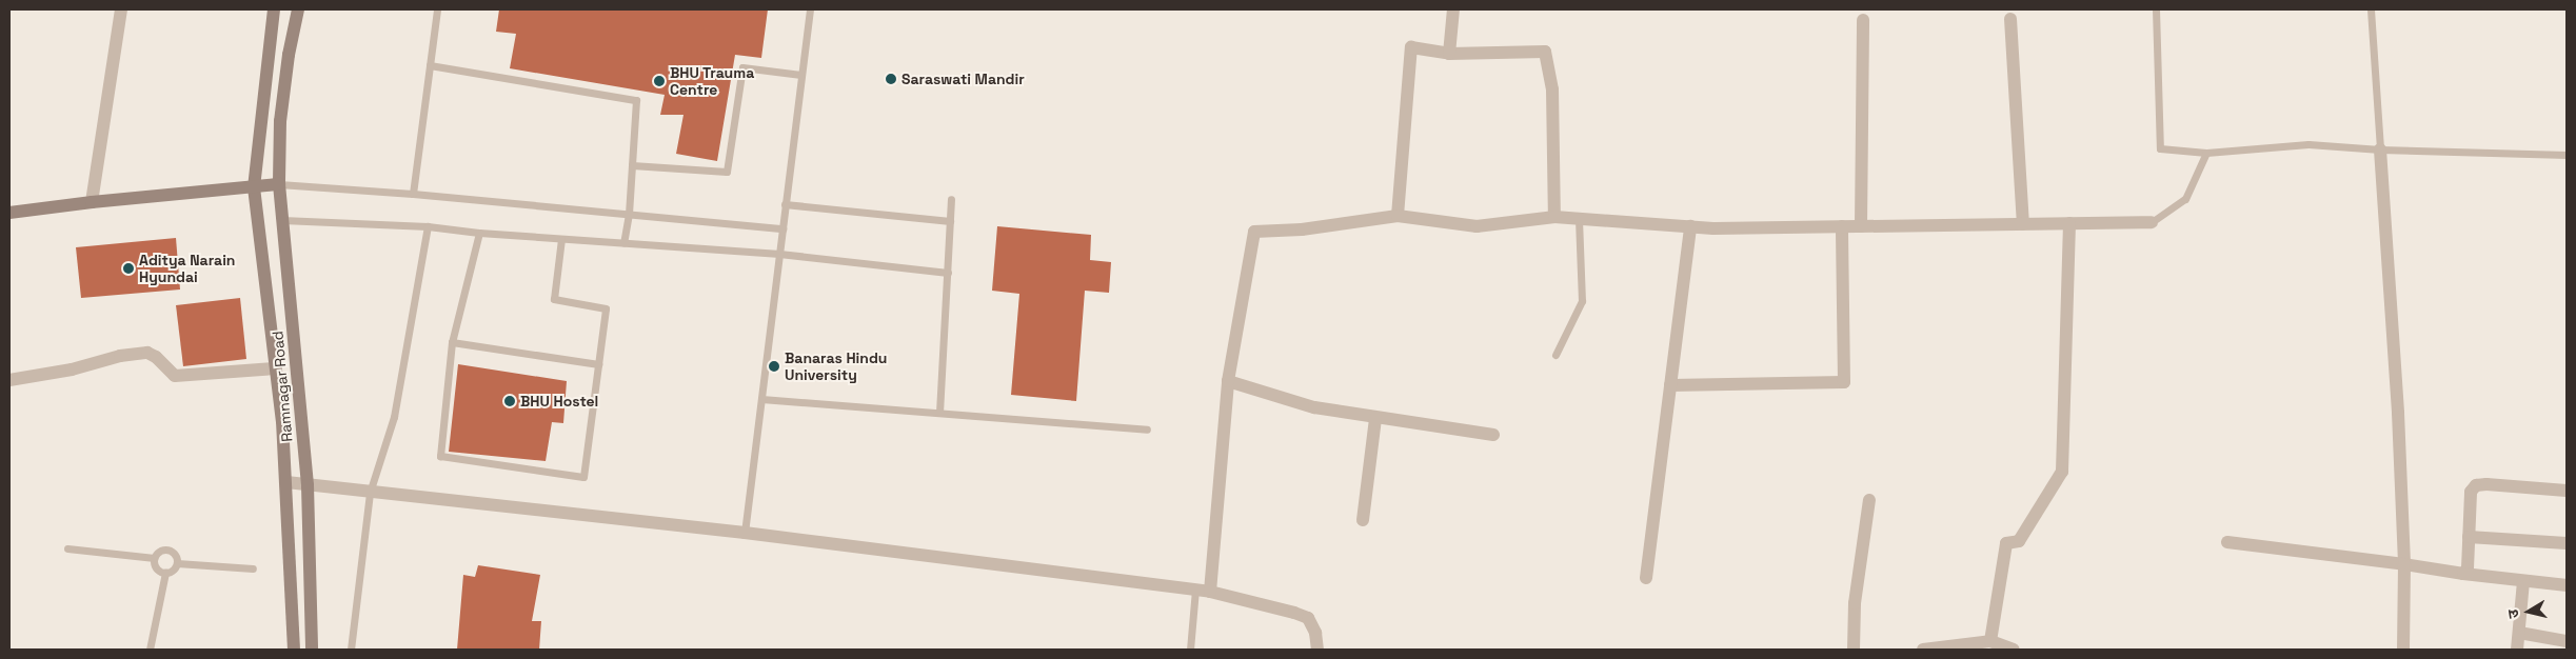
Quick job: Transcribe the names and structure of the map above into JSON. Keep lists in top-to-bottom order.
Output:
{
  "streets": {
    "main road": ["Ramnagar Road"]
  },
  "places": [
    "Saraswati Mandir",
    "BHU Trauma Centre",
    "Aditya Narain Hyundai",
    "Banaras Hindu University",
    "BHU Hostel"
  ],
  "north": "left"
}
